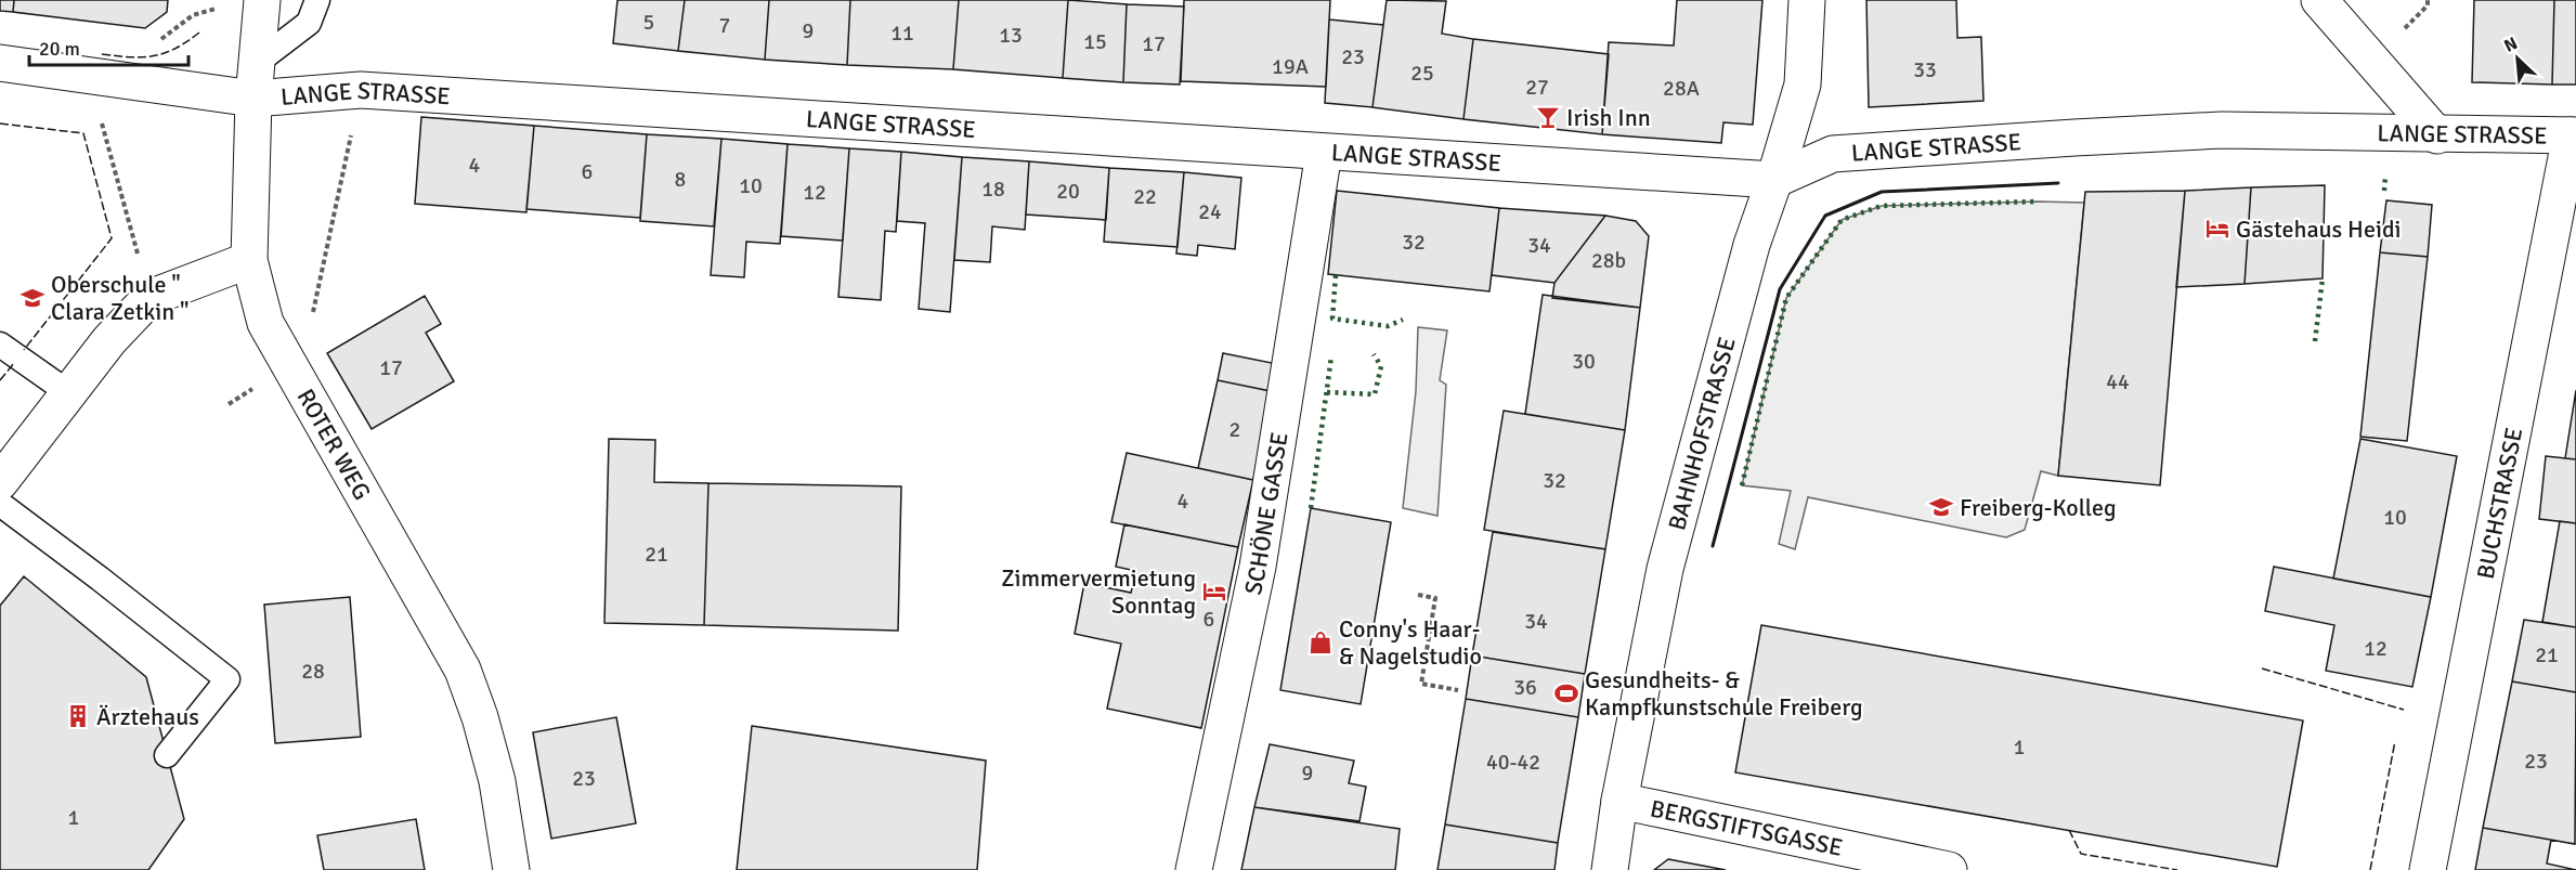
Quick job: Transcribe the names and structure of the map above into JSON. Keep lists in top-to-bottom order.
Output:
{
  "streets": {
    "street": [
      "LANGE STRASSE",
      "BAHNHOFSTRASSE",
      "ROTER WEG",
      "BUCHSTRASSE",
      "SCHÖNE GASSE",
      "BERGSTIFTSGASSE"
    ]
  },
  "crossings": [
    ["LANGE STRASSE", "BAHNHOFSTRASSE"],
    ["LANGE STRASSE", "ROTER WEG"],
    ["LANGE STRASSE", "BUCHSTRASSE"],
    ["LANGE STRASSE", "SCHÖNE GASSE"],
    ["BAHNHOFSTRASSE", "BERGSTIFTSGASSE"]
  ],
  "places": {
    "bar": ["Irish Inn"],
    "hotel": ["Gästehaus Heidi", "Zimmervermietung Sonntag"],
    "school or university": ["Oberschule \" Clara Zetkin \"", "Freiberg-Kolleg"],
    "shop": ["Conny's Haar- & Nagelstudio"],
    "sports": ["Gesundheits- & Kampfkunstschule Freiberg"],
    "building": ["Ärztehaus"]
  },
  "house_numbers": [
    "5",
    "7",
    "9",
    "11",
    "13",
    "15",
    "17",
    "23",
    "19A",
    "33",
    "25",
    "27",
    "28A",
    "4",
    "6",
    "8",
    "10",
    "18",
    "20",
    "12",
    "22",
    "24",
    "32",
    "34",
    "28b",
    "30",
    "17",
    "44",
    "2",
    "32",
    "4",
    "10",
    "21",
    "6",
    "34",
    "12",
    "21",
    "28",
    "36",
    "1",
    "23",
    "40-42",
    "9",
    "23",
    "1"
  ],
  "scale_bar": "20 m",
  "north": "top left"
}
